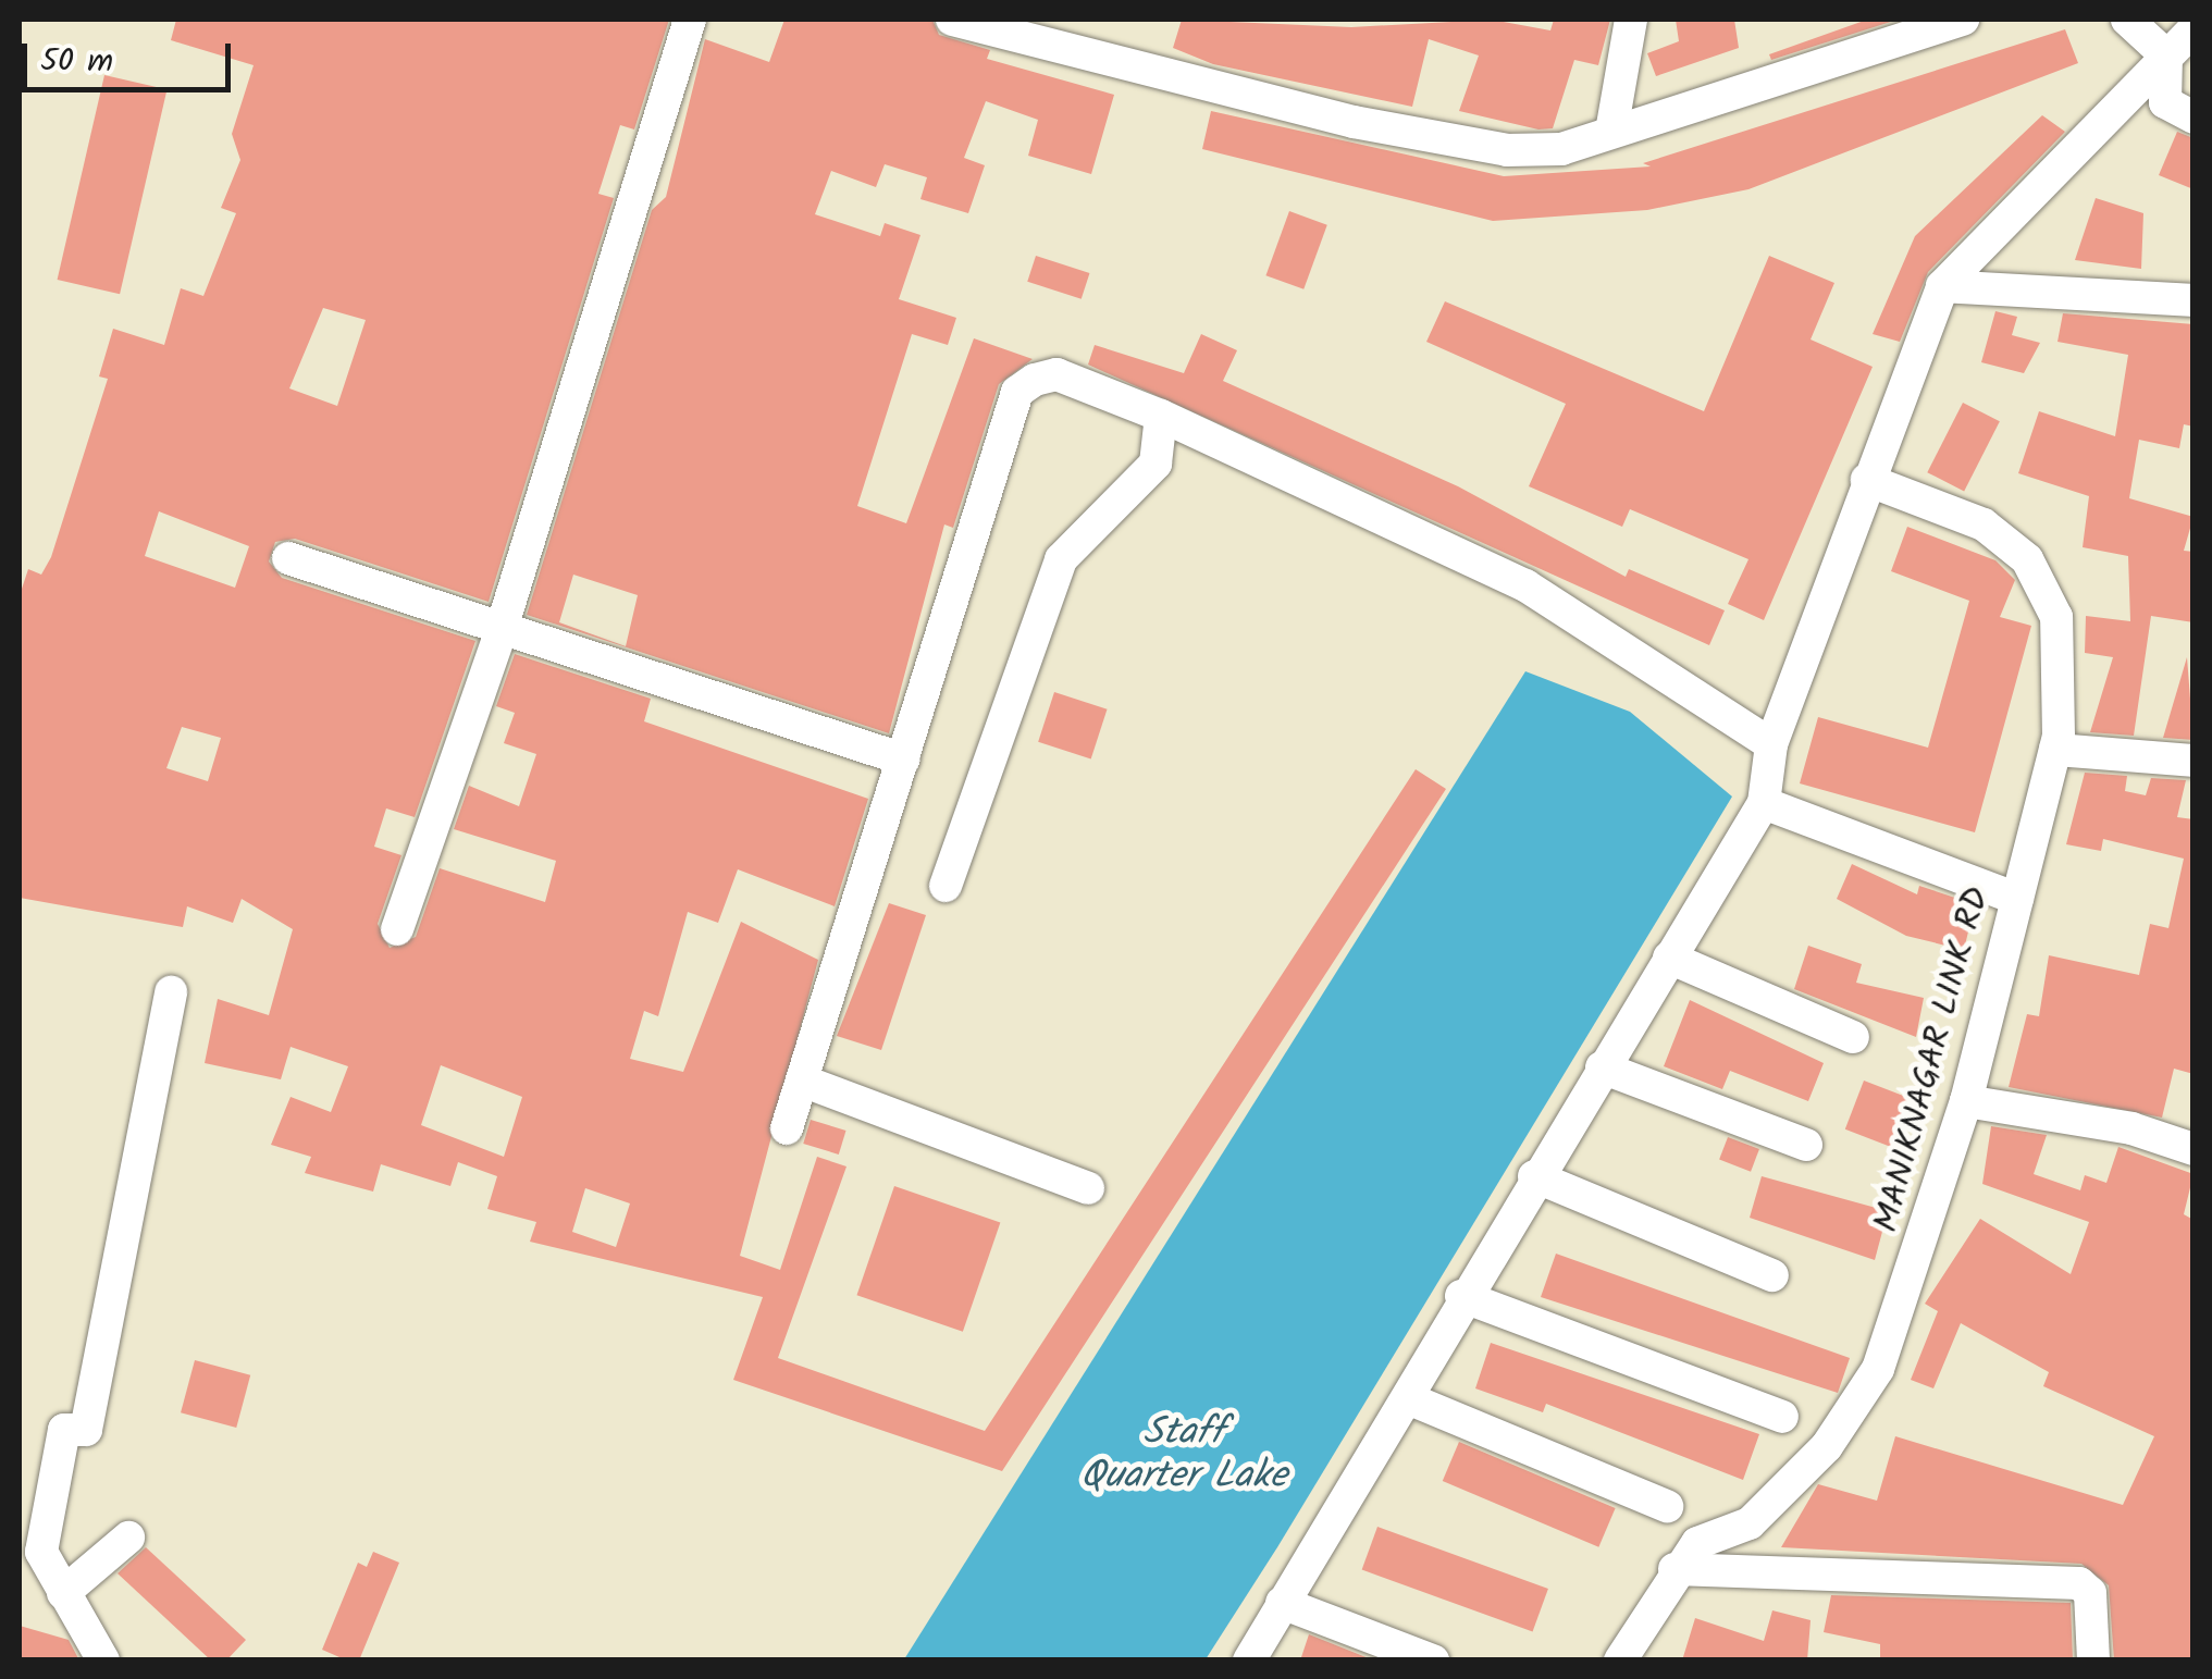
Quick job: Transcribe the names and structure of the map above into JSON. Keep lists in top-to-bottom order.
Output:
{
  "streets": {
    "street": ["MANIKNAGAR LINK RD"]
  },
  "water": ["Staff Quarter Lake"],
  "scale_bar": "50 m"
}
